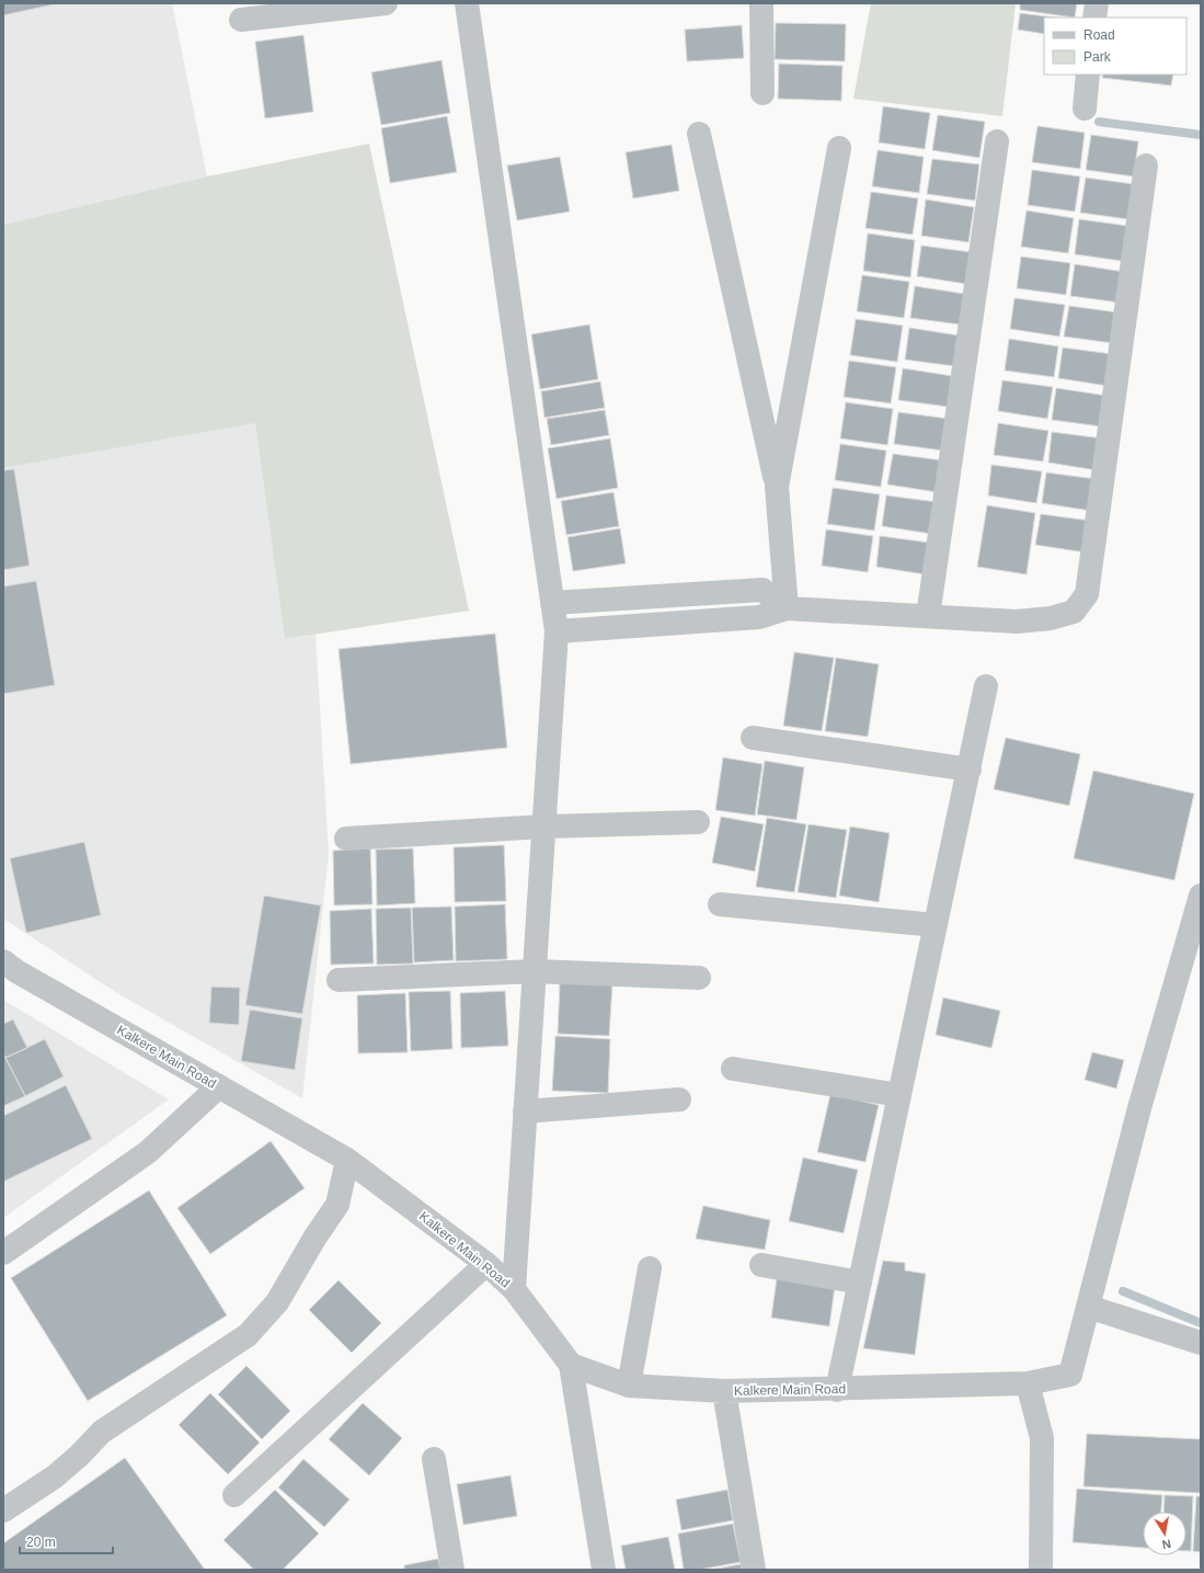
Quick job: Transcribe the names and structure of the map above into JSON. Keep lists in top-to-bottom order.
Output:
{
  "streets": {
    "street": ["Kalkere Main Road"]
  },
  "legend": ["Road", "Park"],
  "scale_bar": "20 m",
  "north": "bottom"
}
